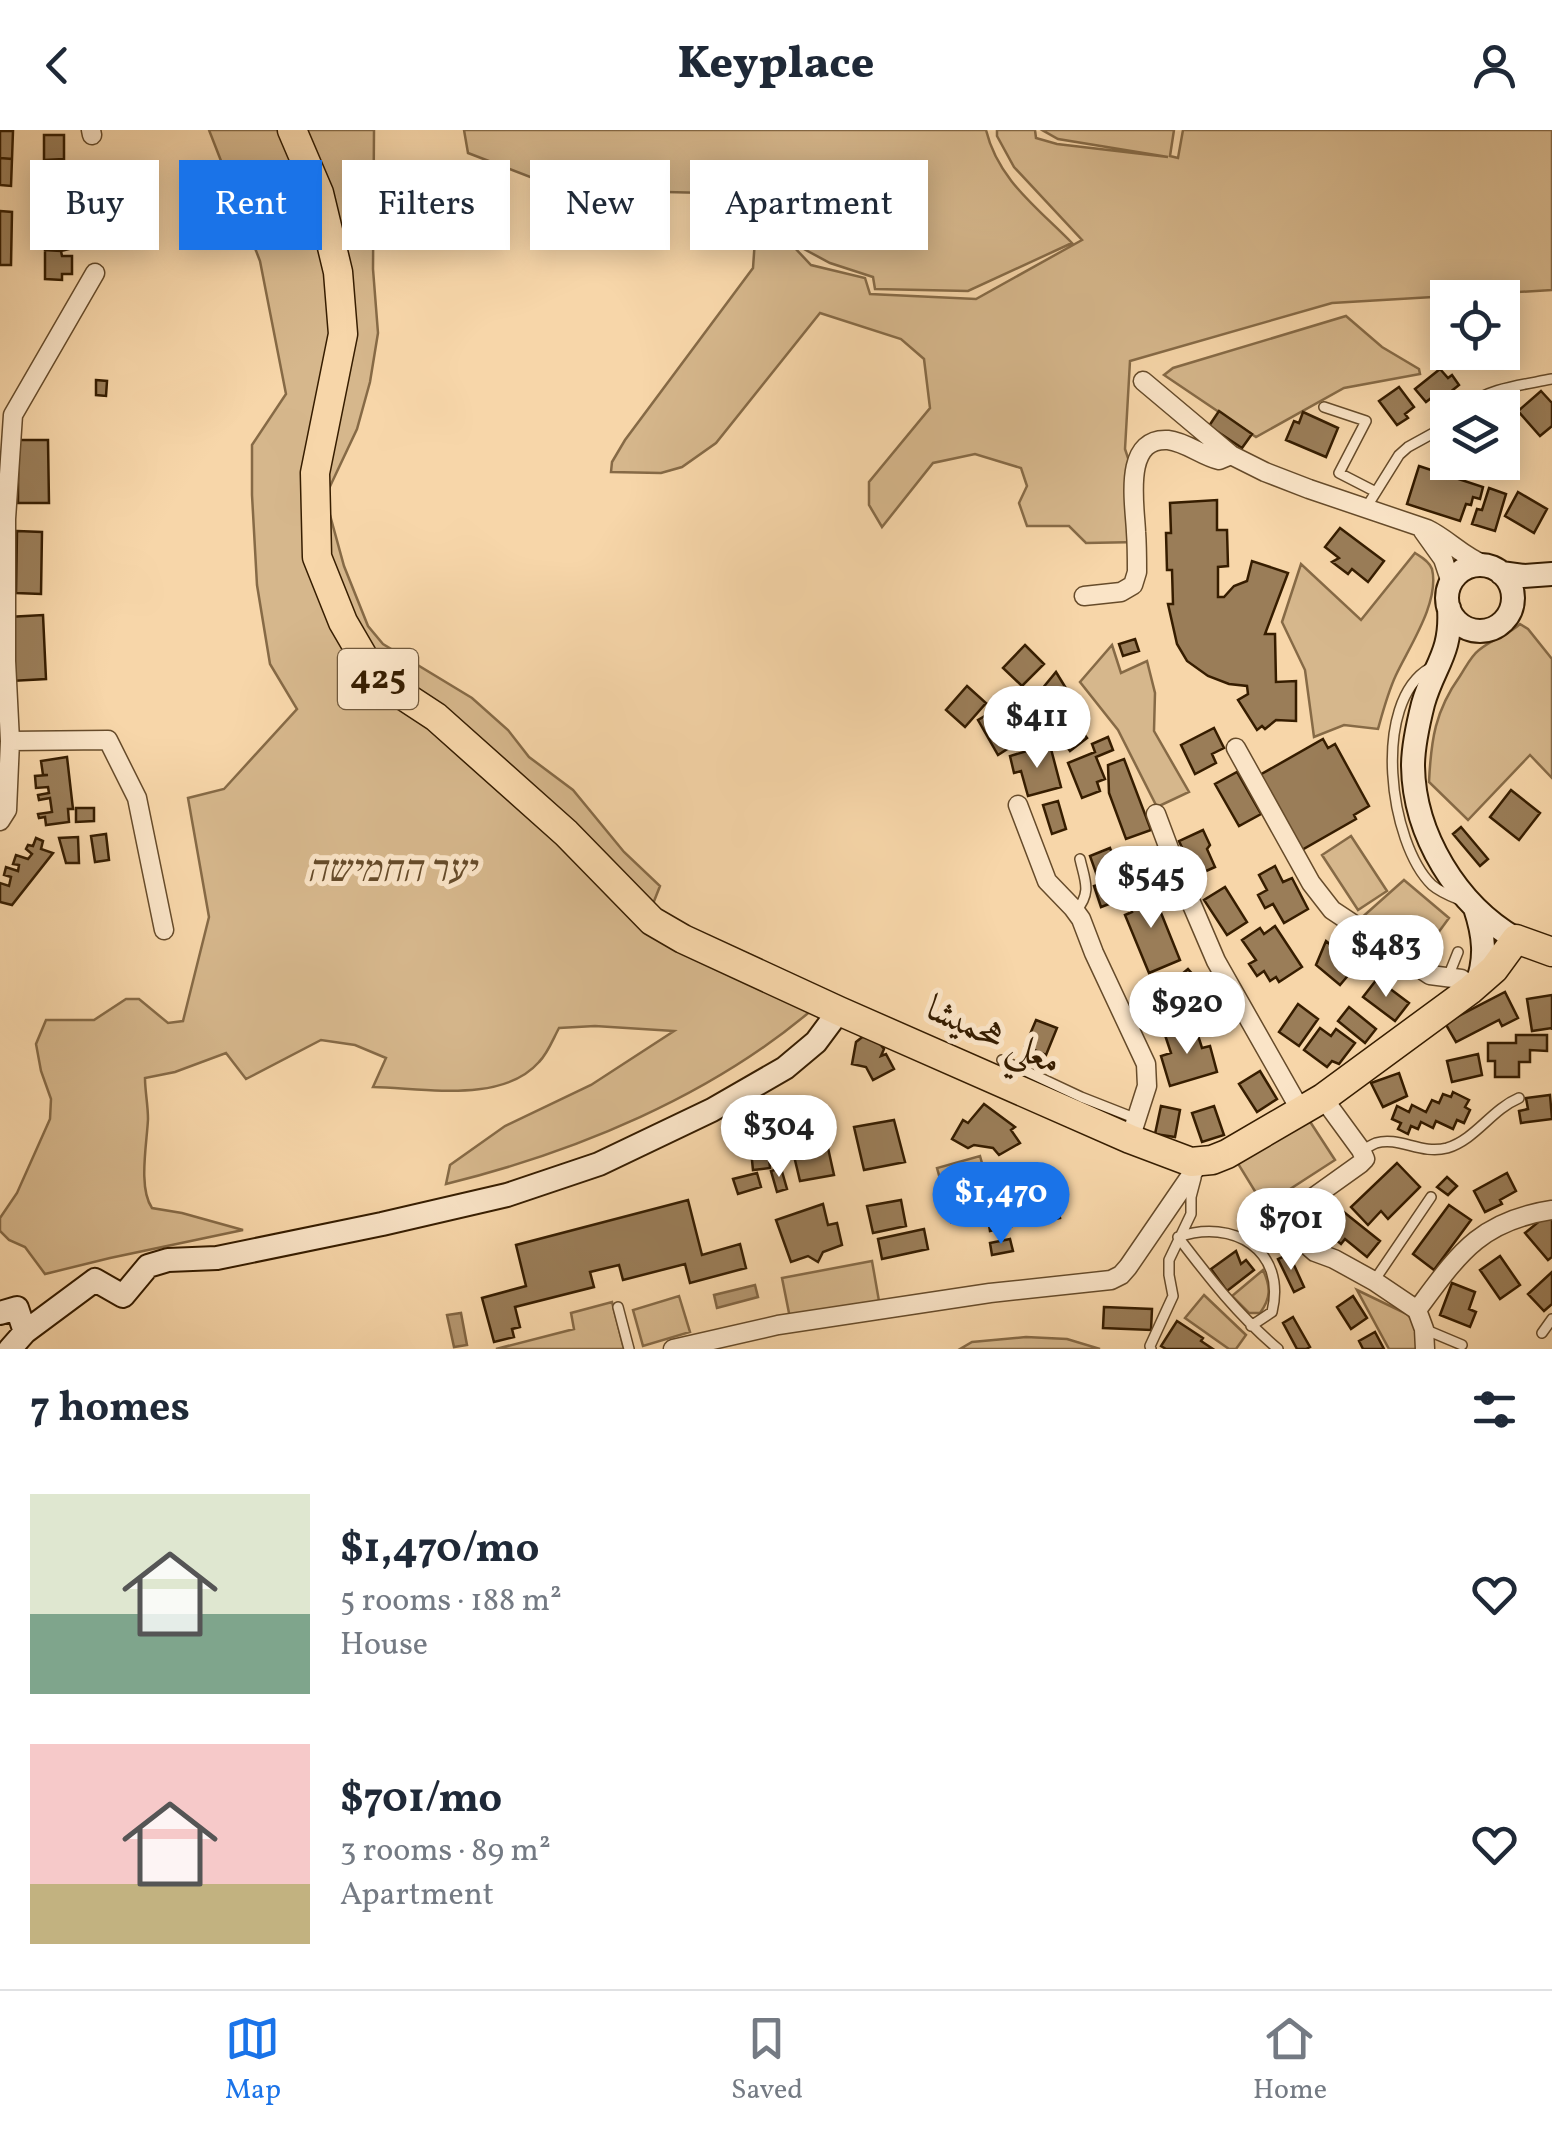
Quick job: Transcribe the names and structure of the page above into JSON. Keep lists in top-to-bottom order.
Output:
{
  "streets": {
    "main road": ["425", "معلي هحميشا"]
  },
  "crossings": [
    ["425", "معلي هحميشا"]
  ],
  "parks": ["יער החמישה"],
  "page": {
    "header": "Keyplace",
    "chip": [
      "Buy",
      "Rent",
      "Filters",
      "New",
      "Apartment"
    ],
    "price": [
      "$411",
      "$545",
      "$483",
      "$920",
      "$304",
      "$1,470",
      "$701"
    ],
    "heading": "7 homes",
    "list": [
      {
        "name": "$1,470/mo",
        "note": "5 rooms · 188 m² · House"
      },
      {
        "name": "$701/mo",
        "note": "3 rooms · 89 m² · Apartment"
      }
    ],
    "tabs": ["Map", "Saved", "Home"]
  }
}
